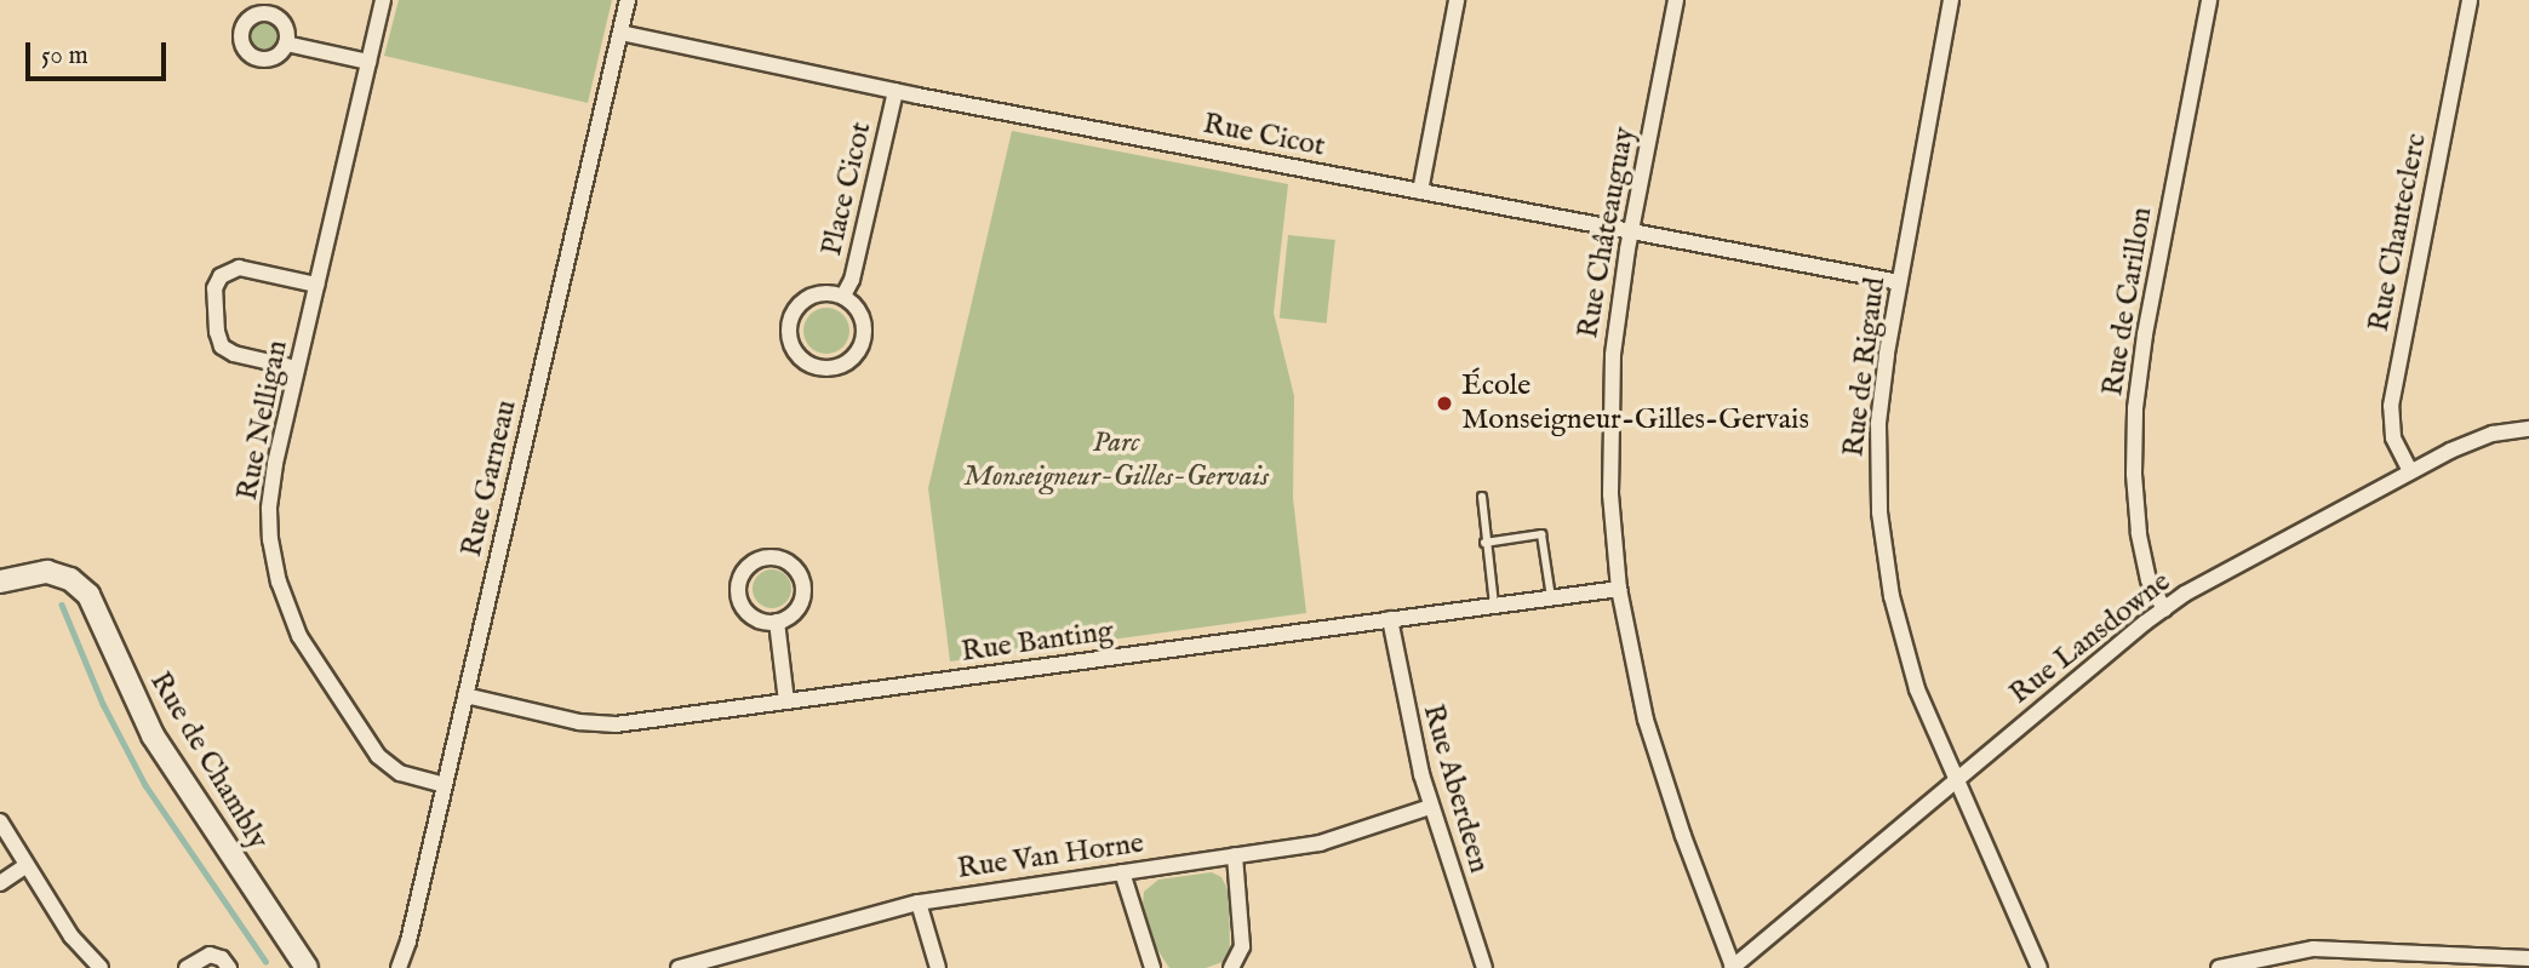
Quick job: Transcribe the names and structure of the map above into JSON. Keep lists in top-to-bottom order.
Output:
{
  "streets": {
    "street": [
      "Rue Cicot",
      "Place Cicot",
      "Rue Châteauguay",
      "Rue Chanteclerc",
      "Rue de Carillon",
      "Rue de Rigaud",
      "Rue Nelligan",
      "Rue Garneau",
      "Rue Lansdowne",
      "Rue Banting",
      "Rue de Chambly",
      "Rue Aberdeen",
      "Rue Van Horne"
    ]
  },
  "crossings": [
    ["Rue Cicot", "Place Cicot"],
    ["Rue Cicot", "Rue Châteauguay"],
    ["Rue Cicot", "Rue de Rigaud"],
    ["Rue Cicot", "Rue Garneau"],
    ["Rue Châteauguay", "Rue Lansdowne"],
    ["Rue Châteauguay", "Rue Banting"],
    ["Rue Chanteclerc", "Rue Lansdowne"],
    ["Rue de Carillon", "Rue Lansdowne"],
    ["Rue de Rigaud", "Rue Lansdowne"],
    ["Rue Nelligan", "Rue Garneau"],
    ["Rue Garneau", "Rue Banting"],
    ["Rue Banting", "Rue Aberdeen"],
    ["Rue Aberdeen", "Rue Van Horne"]
  ],
  "parks": ["Parc Monseigneur-Gilles-Gervais"],
  "places": ["École Monseigneur-Gilles-Gervais"],
  "scale_bar": "50 m"
}
